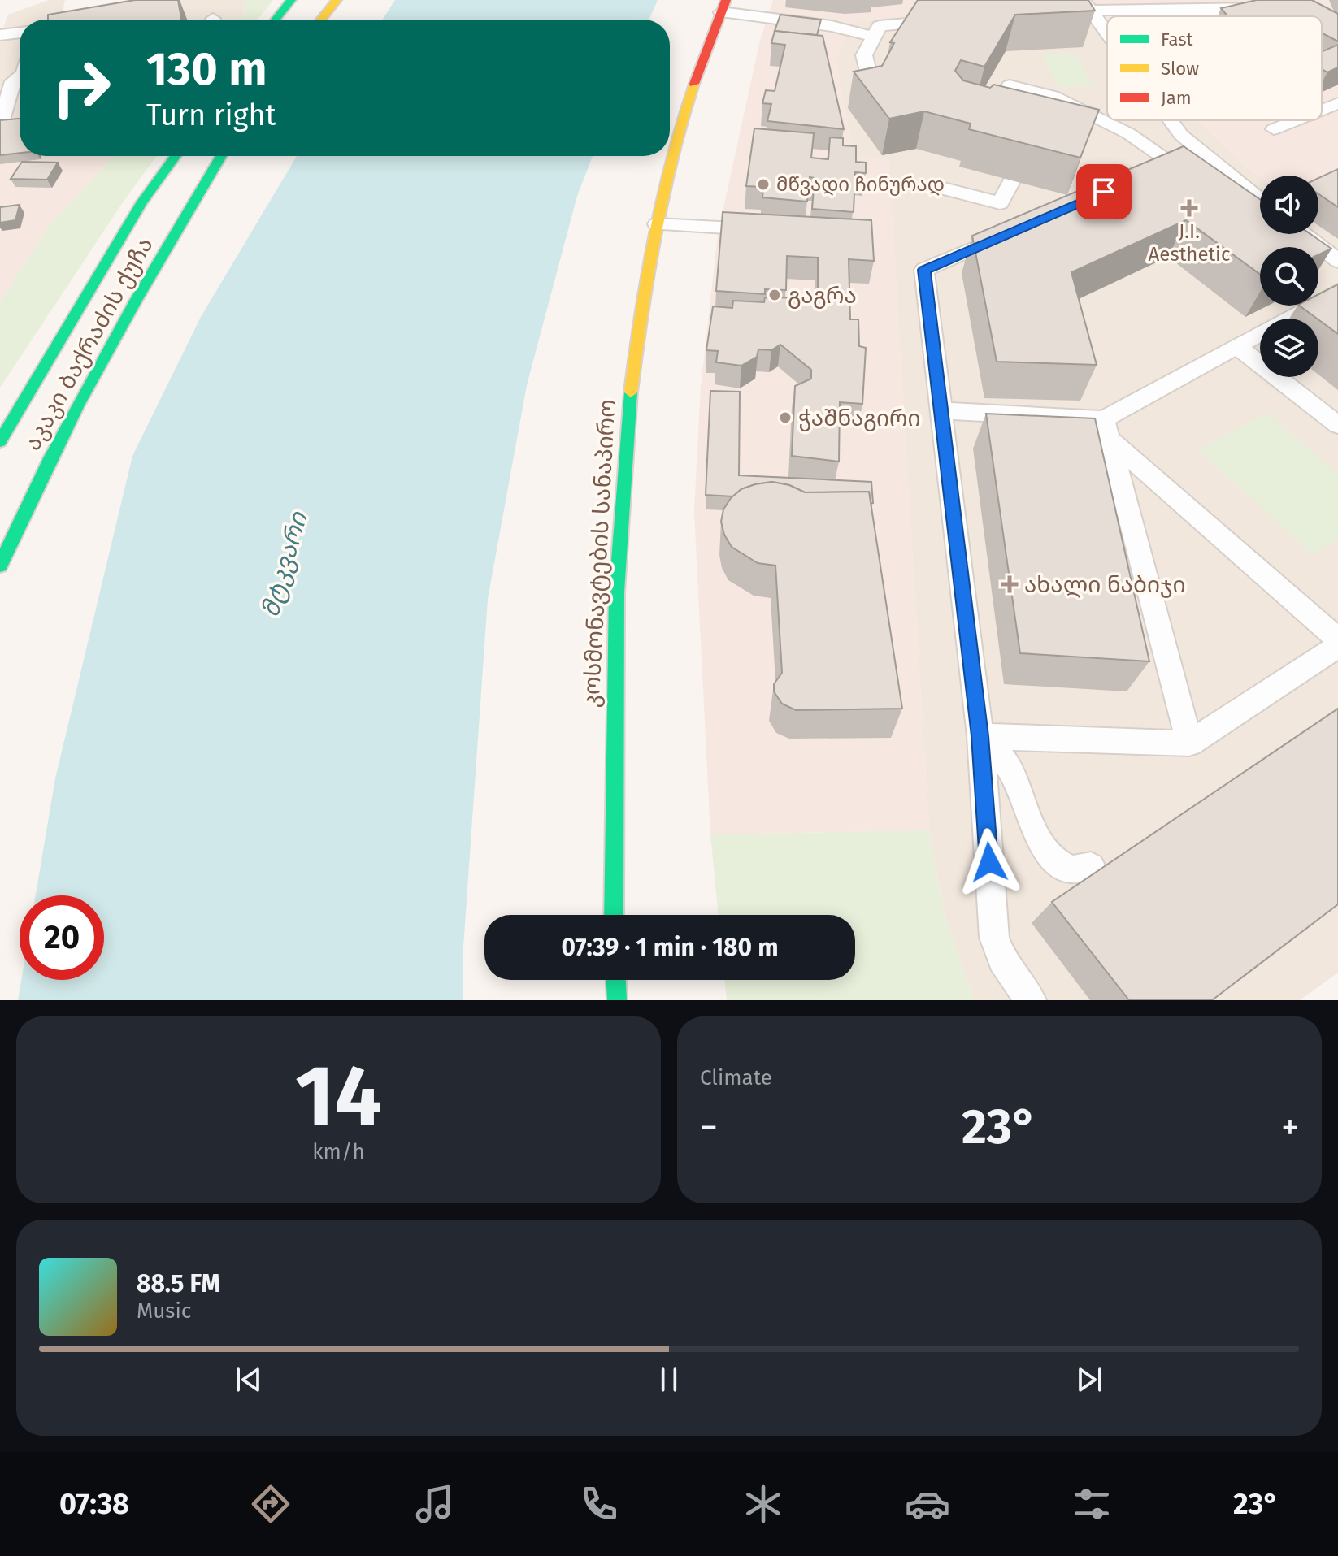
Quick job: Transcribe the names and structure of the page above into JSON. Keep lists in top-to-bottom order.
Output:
{
  "streets": {
    "main road": ["აკაკი ბაქრაძის ქუჩა", "კოსმონავტების სანაპირო"]
  },
  "water": ["მტკვარი"],
  "places": {
    "other": ["მწვადი ჩინურად", "გაგრა", "ჭაშნაგირი"],
    "health": ["J.I. Aesthetic", "ახალი ნაბიჯი"]
  },
  "legend": ["Fast", "Slow", "Jam"],
  "page": {
    "turn": ["130 m", "Turn right"],
    "limit": "20",
    "trip": "07:39 · 1 min · 180 m",
    "tile": [
      ["14", "km/h"],
      "Climate"
    ],
    "heat": ["−", "23°", "+"],
    "song": ["88.5 FM", "Music"],
    "tabs": ["07:38", "23°"]
  }
}
